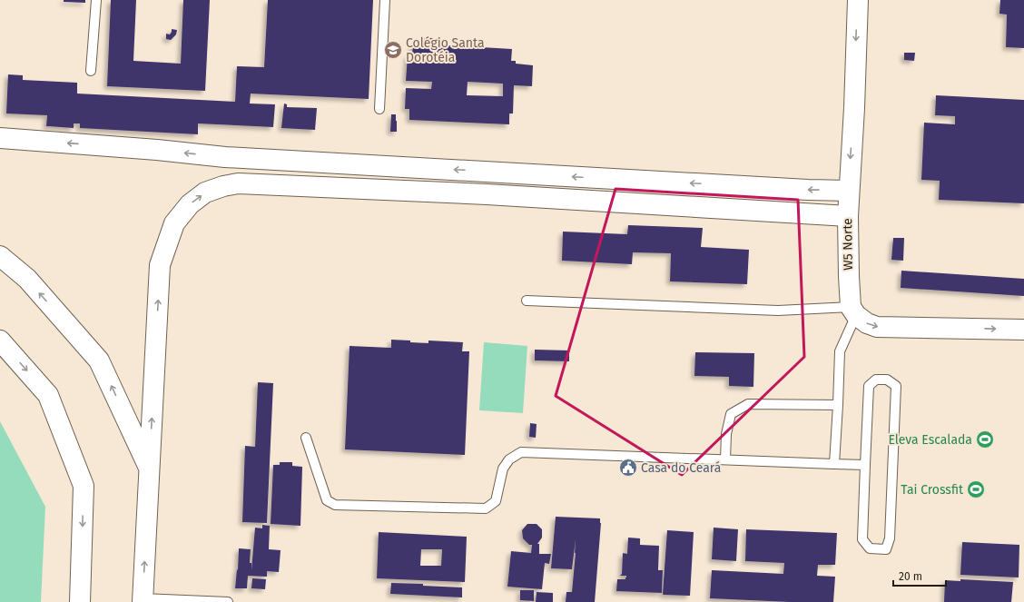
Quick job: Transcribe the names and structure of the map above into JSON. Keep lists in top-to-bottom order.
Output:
{
  "streets": {
    "street": ["W5 Norte"]
  },
  "one_way": ["W5 Norte"],
  "places": {
    "school or university": ["Colégio Santa Dorotéia"],
    "sports": ["Eleva Escalada", "Tai Crossfit"],
    "public building": ["Casa do Ceará"]
  },
  "scale_bar": "20 m"
}
